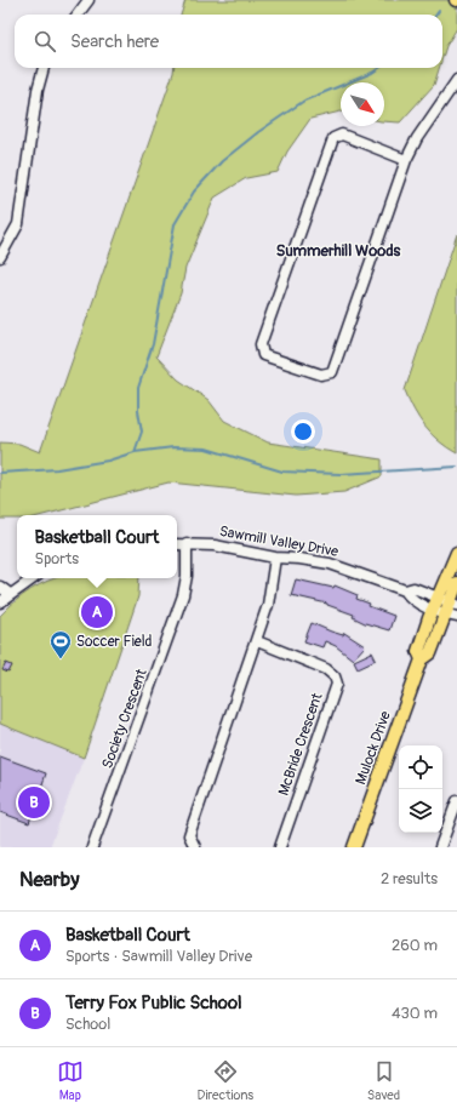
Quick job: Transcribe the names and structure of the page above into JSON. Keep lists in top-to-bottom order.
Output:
{
  "streets": {
    "main road": ["Mulock Drive"],
    "street": ["Sawmill Valley Drive", "Society Crescent", "McBride Crescent"]
  },
  "crossings": [
    ["Sawmill Valley Drive", "Society Crescent"],
    ["Sawmill Valley Drive", "Mulock Drive"]
  ],
  "districts": ["Summerhill Woods"],
  "places": {
    "sports": ["Soccer Field"]
  },
  "north": "bottom right",
  "page": {
    "search": "Search here",
    "popup": ["Basketball Court", "Sports"],
    "pins": ["A", "B"],
    "heading": ["Nearby", "2 results"],
    "list": [
      {
        "mark": "A",
        "name": "Basketball Court",
        "note": "Sports · Sawmill Valley Drive",
        "value": "260 m"
      },
      {
        "mark": "B",
        "name": "Terry Fox Public School",
        "note": "School",
        "value": "430 m"
      }
    ],
    "nav": ["Map", "Directions", "Saved"]
  }
}
